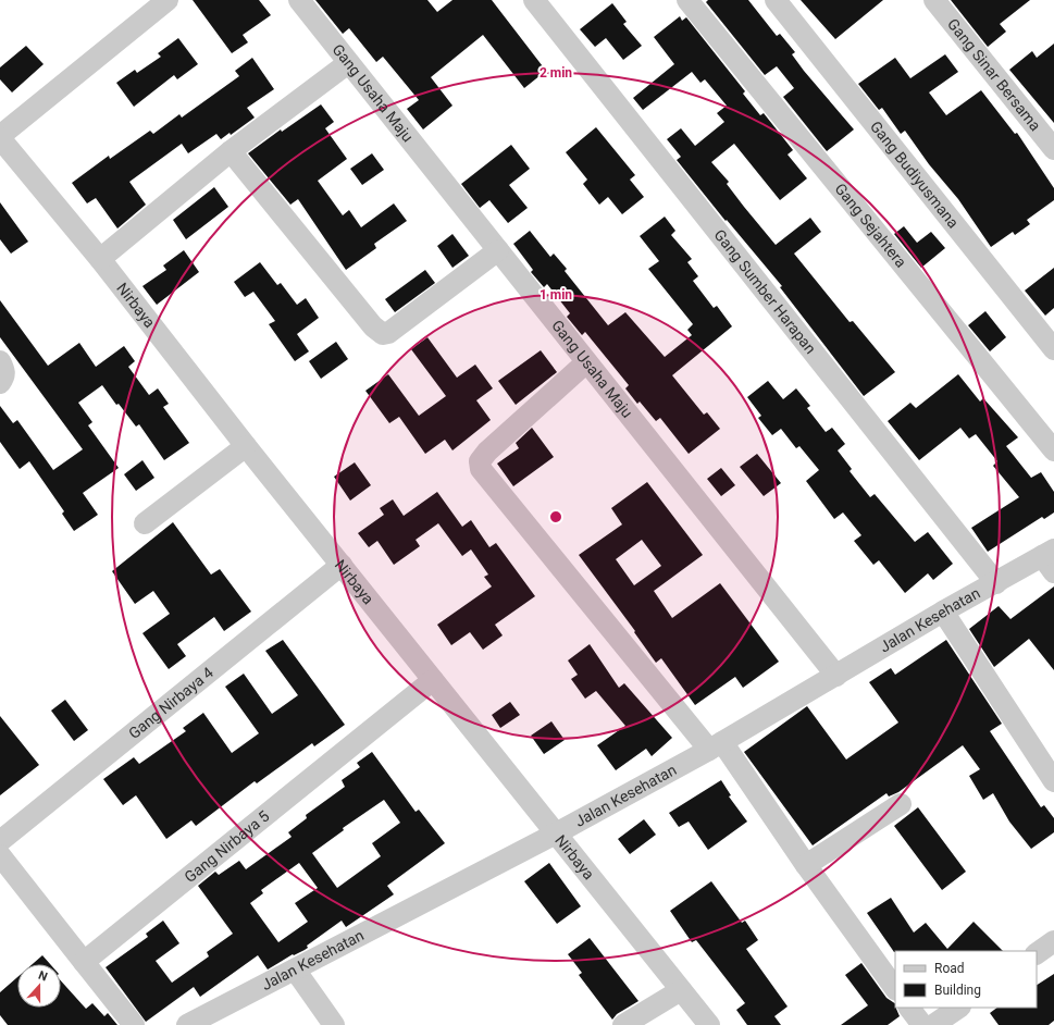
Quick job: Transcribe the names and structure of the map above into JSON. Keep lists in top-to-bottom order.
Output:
{
  "streets": {
    "street": [
      "Gang Sinar Bersama",
      "Gang Usaha Maju",
      "Gang Budiyusmana",
      "Gang Sejahtera",
      "Gang Sumber Harapan",
      "Nirbaya",
      "Jalan Kesehatan",
      "Gang Nirbaya 4",
      "Gang Nirbaya 5"
    ]
  },
  "crossings": [
    ["Gang Usaha Maju", "Jalan Kesehatan"],
    ["Gang Sumber Harapan", "Jalan Kesehatan"],
    ["Nirbaya", "Jalan Kesehatan"],
    ["Nirbaya", "Gang Nirbaya 4"],
    ["Nirbaya", "Gang Nirbaya 5"]
  ],
  "legend": ["Road", "Building"],
  "north": "top",
  "rings": ["2 min", "1 min"]
}
